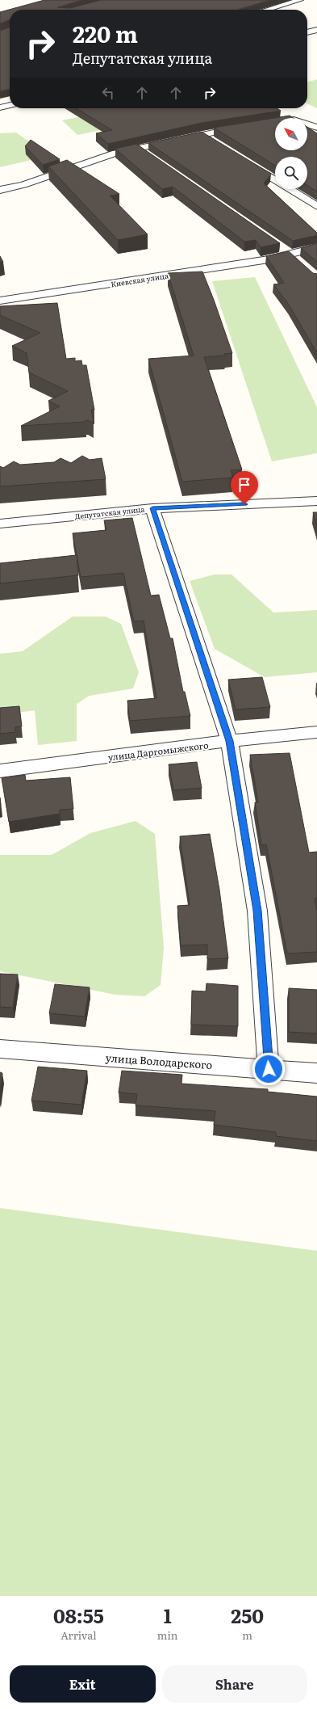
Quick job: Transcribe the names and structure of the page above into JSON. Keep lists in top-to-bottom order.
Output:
{
  "streets": {
    "street": [
      "Киевская улица",
      "Депутатская улица",
      "улица Даргомыжского",
      "улица Володарского"
    ]
  },
  "north": "top left",
  "page": {
    "turn": ["220 m", "Депутатская улица"],
    "eta": [
      "08:55",
      "Arrival",
      "1",
      "min",
      "250",
      "m"
    ],
    "buttons": ["Exit", "Share"]
  }
}
